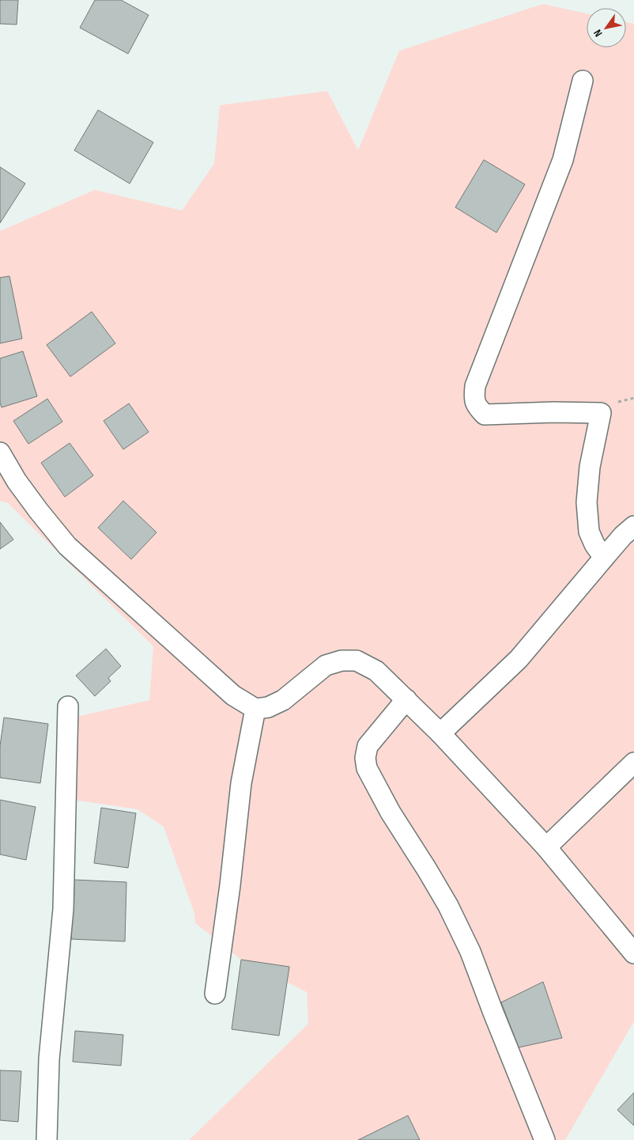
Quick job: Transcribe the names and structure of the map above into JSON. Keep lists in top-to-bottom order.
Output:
{
  "north": "bottom left"
}
